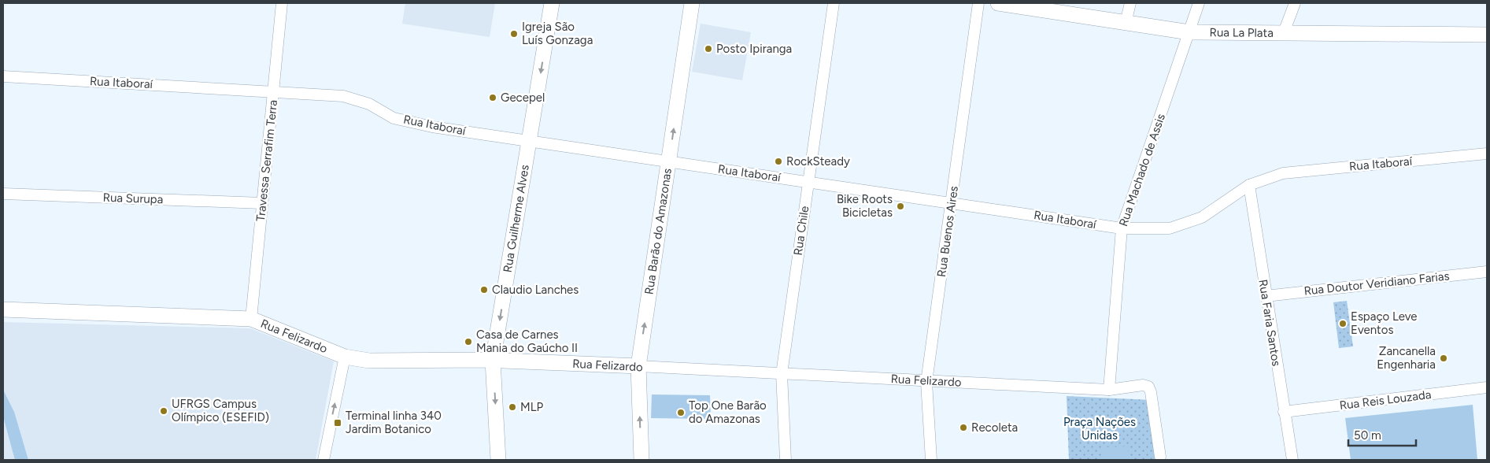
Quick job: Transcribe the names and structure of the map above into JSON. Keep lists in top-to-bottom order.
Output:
{
  "streets": {
    "main road": [
      "Rua La Plata",
      "Rua Guilherme Alves",
      "Rua Barão do Amazonas",
      "Rua Felizardo"
    ],
    "street": [
      "Rua Itaboraí",
      "Travessa Serrafim Terra",
      "Rua Machado de Assis",
      "Rua Surupa",
      "Rua Chile",
      "Rua Buenos Aires",
      "Rua Doutor Veridiano Farias",
      "Rua Faria Santos",
      "Rua Reis Louzada"
    ]
  },
  "crossings": [
    ["Rua La Plata", "Rua Machado de Assis"],
    ["Rua Itaboraí", "Travessa Serrafim Terra"],
    ["Rua Itaboraí", "Rua Machado de Assis"],
    ["Rua Itaboraí", "Rua Guilherme Alves"],
    ["Rua Itaboraí", "Rua Barão do Amazonas"],
    ["Rua Itaboraí", "Rua Chile"],
    ["Rua Itaboraí", "Rua Buenos Aires"],
    ["Rua Itaboraí", "Rua Faria Santos"],
    ["Travessa Serrafim Terra", "Rua Surupa"],
    ["Travessa Serrafim Terra", "Rua Felizardo"],
    ["Rua Machado de Assis", "Rua Felizardo"],
    ["Rua Guilherme Alves", "Rua Felizardo"],
    ["Rua Barão do Amazonas", "Rua Felizardo"],
    ["Rua Chile", "Rua Felizardo"],
    ["Rua Buenos Aires", "Rua Felizardo"],
    ["Rua Doutor Veridiano Farias", "Rua Faria Santos"],
    ["Rua Faria Santos", "Rua Reis Louzada"]
  ],
  "one_way": ["Rua Guilherme Alves", "Rua Barão do Amazonas"],
  "parks": ["Praça Nações Unidas"],
  "places": {
    "other": [
      "Igreja São Luís Gonzaga",
      "Posto Ipiranga",
      "Gecepel",
      "RockSteady",
      "Bike Roots Bicicletas",
      "Claudio Lanches",
      "Espaço Leve Eventos",
      "Casa de Carnes Mania do Gaúcho II",
      "Zancanella Engenharia",
      "MLP",
      "UFRGS Campus Olímpico (ESEFID)",
      "Top One Barão do Amazonas",
      "Recoleta"
    ],
    "transit": ["Terminal linha 340 Jardim Botanico"]
  },
  "scale_bar": "50 m"
}
